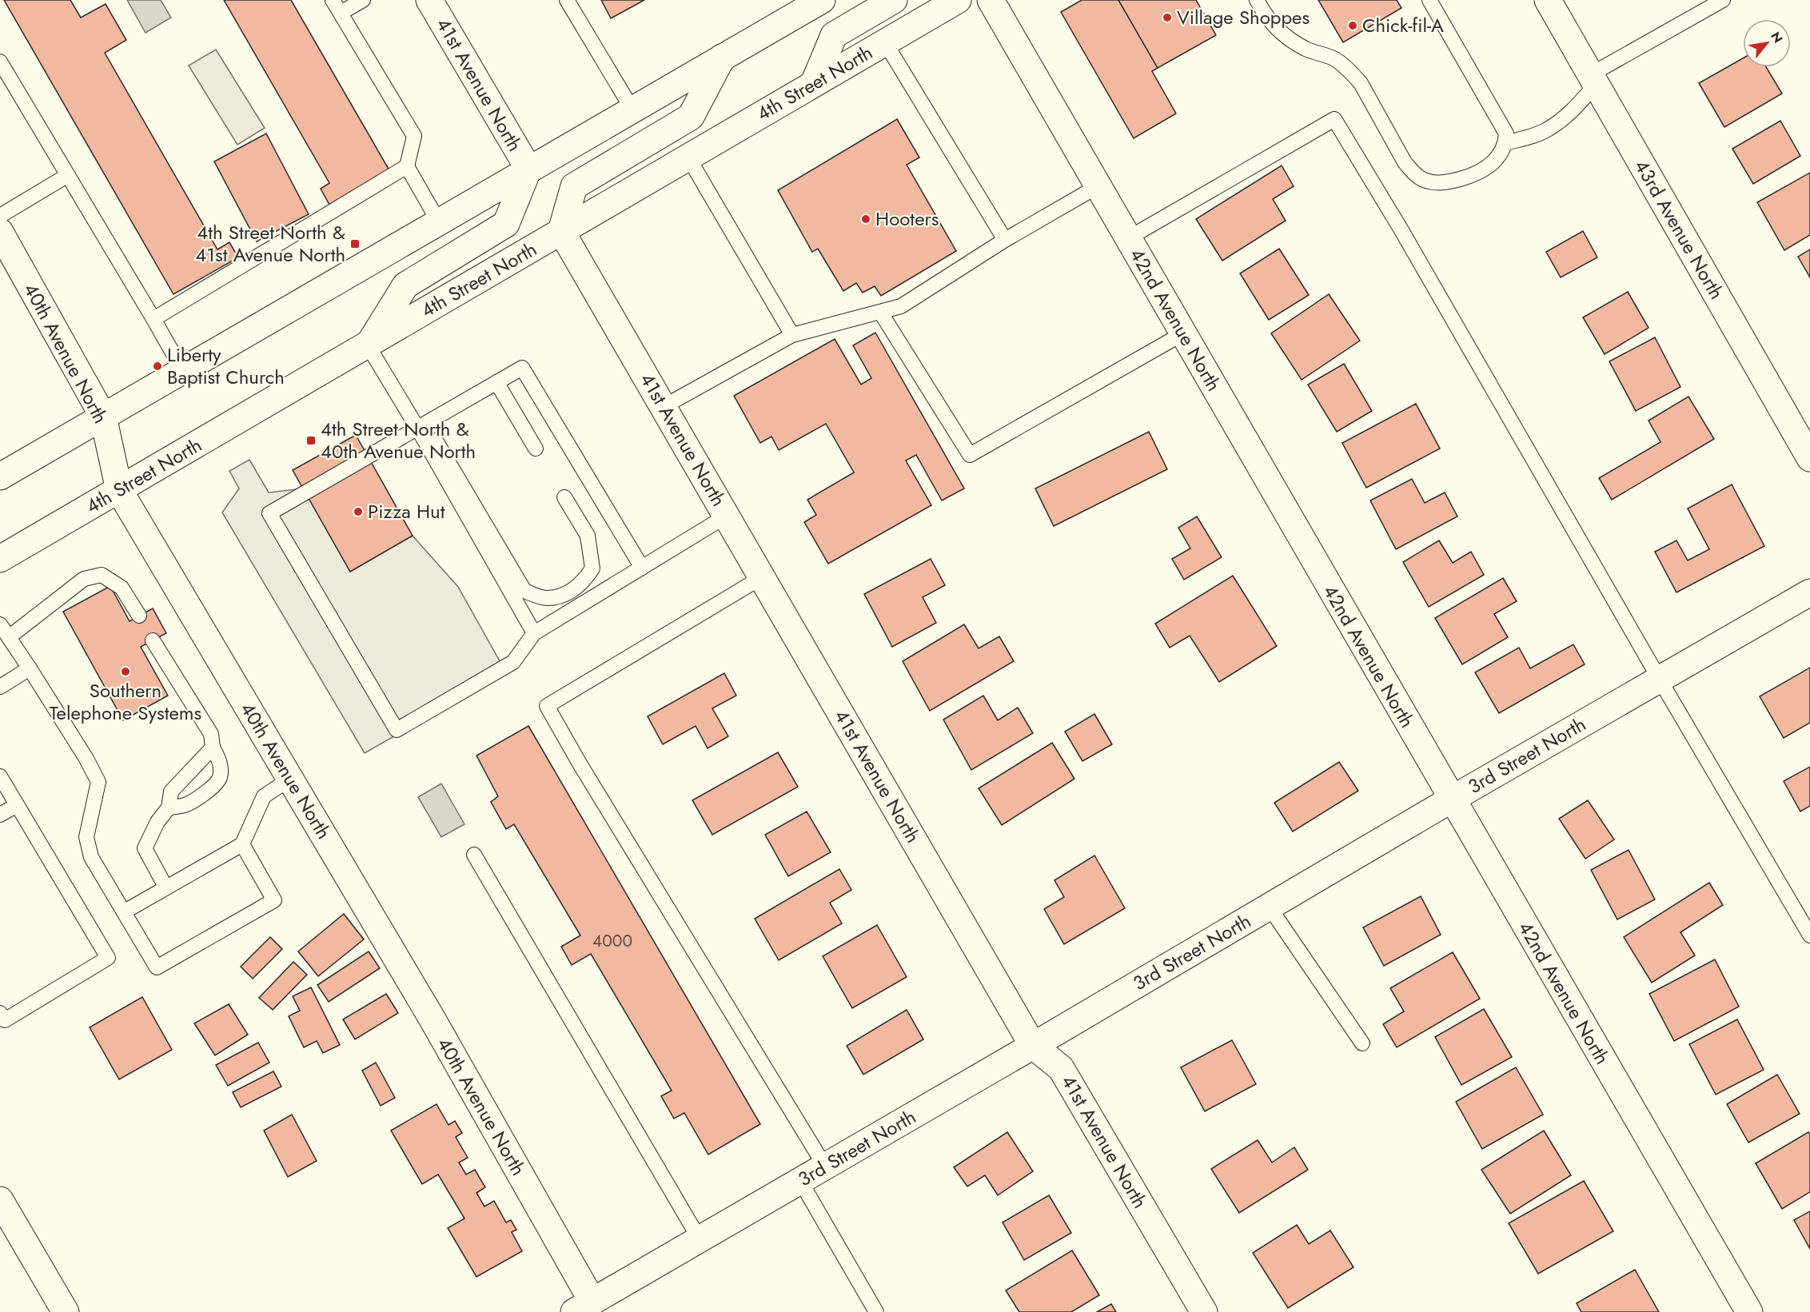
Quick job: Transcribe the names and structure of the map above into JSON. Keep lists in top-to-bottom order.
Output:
{
  "streets": {
    "street": [
      "4th Street North",
      "41st Avenue North",
      "43rd Avenue North",
      "42nd Avenue North",
      "40th Avenue North",
      "3rd Street North"
    ]
  },
  "crossings": [
    ["4th Street North", "41st Avenue North"],
    ["4th Street North", "40th Avenue North"],
    ["41st Avenue North", "3rd Street North"],
    ["42nd Avenue North", "3rd Street North"],
    ["40th Avenue North", "3rd Street North"]
  ],
  "places": {
    "other": [
      "Village Shoppes",
      "Chick-fil-A",
      "Hooters",
      "Liberty Baptist Church",
      "Pizza Hut",
      "Southern Telephone Systems"
    ],
    "transit": ["4th Street North & 41st Avenue North", "4th Street North & 40th Avenue North"]
  },
  "house_numbers": ["4000"],
  "north": "top right"
}
